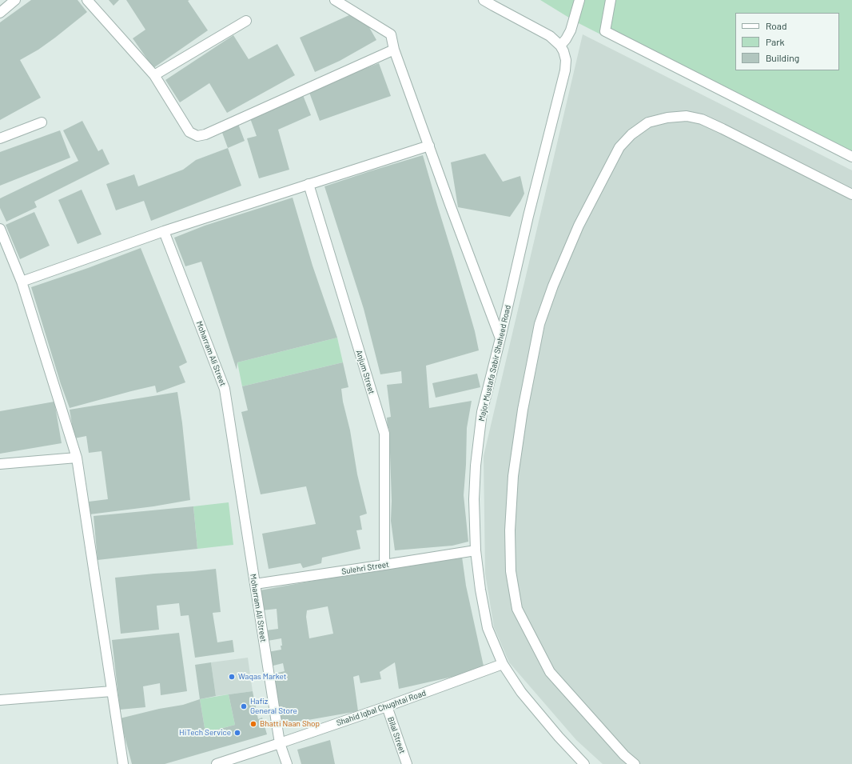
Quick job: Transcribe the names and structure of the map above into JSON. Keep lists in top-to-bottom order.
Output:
{
  "streets": {
    "street": [
      "Moharram Ali Street",
      "Major Mustafa Sabir Shaheed Road",
      "Anjum Street",
      "Sulehri Street",
      "Shahid Iqbal Chughtai Road",
      "Bilal Street"
    ]
  },
  "crossings": [
    ["Moharram Ali Street", "Sulehri Street"],
    ["Moharram Ali Street", "Shahid Iqbal Chughtai Road"],
    ["Major Mustafa Sabir Shaheed Road", "Sulehri Street"],
    ["Major Mustafa Sabir Shaheed Road", "Shahid Iqbal Chughtai Road"],
    ["Anjum Street", "Sulehri Street"],
    ["Shahid Iqbal Chughtai Road", "Bilal Street"]
  ],
  "places": [
    "Waqas Market",
    "Hafiz General Store",
    "Bhatti Naan Shop",
    "HiTech Service"
  ],
  "legend": ["Road", "Park", "Building"]
}
